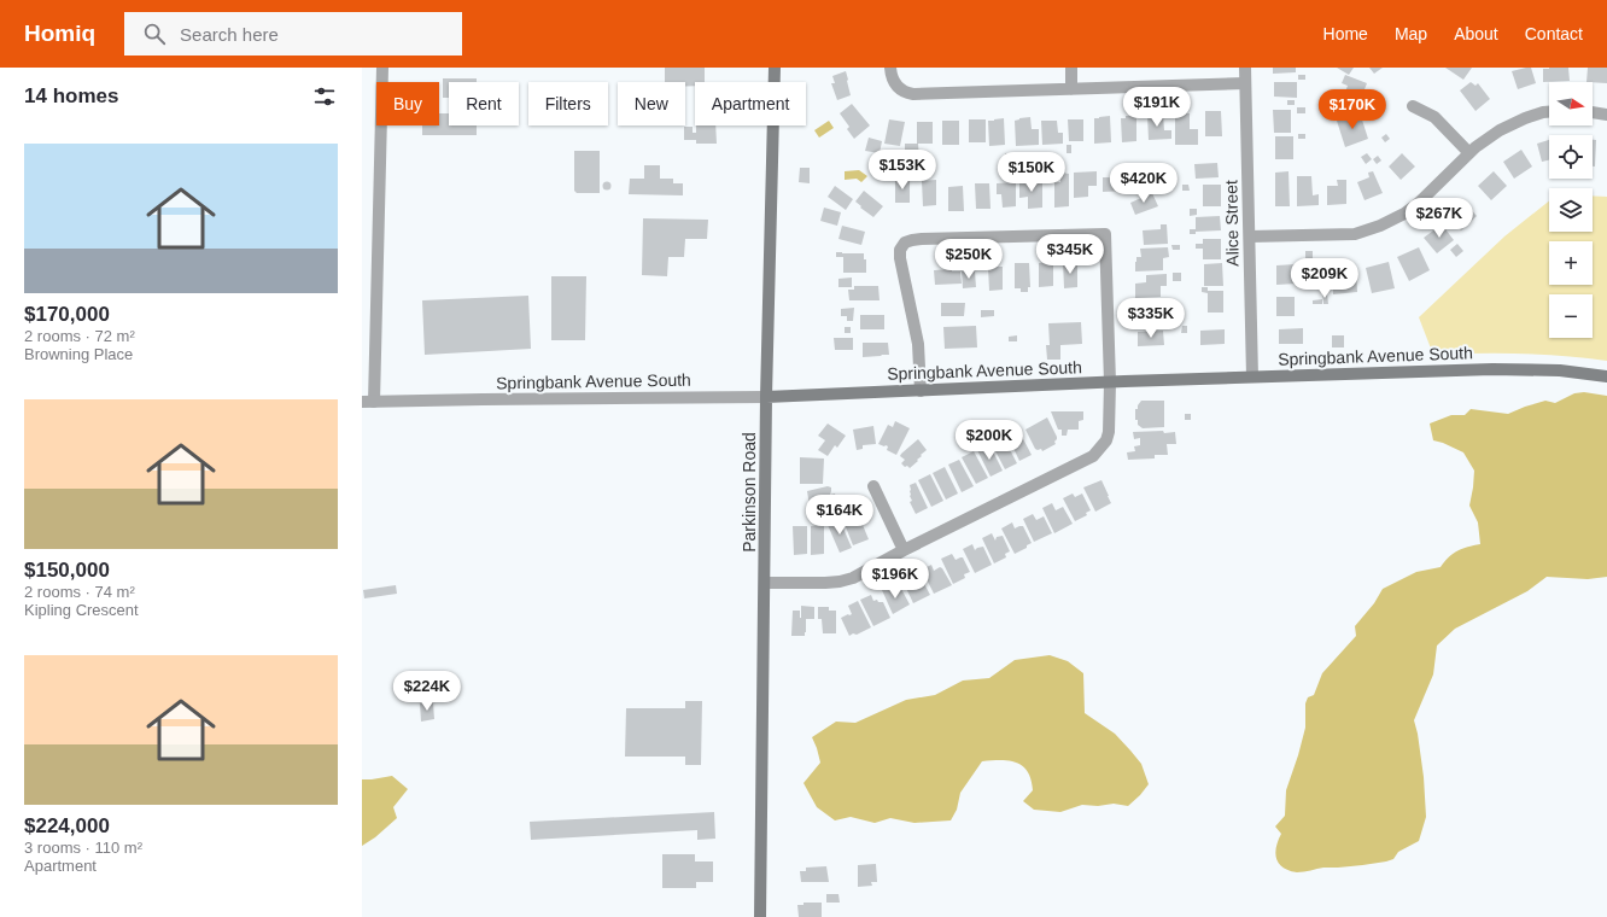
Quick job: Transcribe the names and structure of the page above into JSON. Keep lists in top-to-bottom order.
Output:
{
  "streets": {
    "main road": ["Springbank Avenue South", "Parkinson Road"],
    "street": ["Alice Street"]
  },
  "crossings": [
    ["Alice Street", "Springbank Avenue South"],
    ["Springbank Avenue South", "Parkinson Road"]
  ],
  "north": "right",
  "page": {
    "header": "Homiq",
    "search": "Search here",
    "nav": [
      "Home",
      "Map",
      "About",
      "Contact"
    ],
    "heading": "14 homes",
    "map_buttons": ["+", "−"],
    "chip": [
      "Buy",
      "Rent",
      "Filters",
      "New",
      "Apartment"
    ],
    "price": [
      "$191K",
      "$170K",
      "$153K",
      "$150K",
      "$420K",
      "$267K",
      "$345K",
      "$250K",
      "$209K",
      "$335K",
      "$200K",
      "$164K",
      "$196K",
      "$224K"
    ],
    "list": [
      {
        "name": "$170,000",
        "note": "2 rooms · 72 m² · Browning Place"
      },
      {
        "name": "$150,000",
        "note": "2 rooms · 74 m² · Kipling Crescent"
      },
      {
        "name": "$224,000",
        "note": "3 rooms · 110 m² · Apartment"
      }
    ]
  }
}
